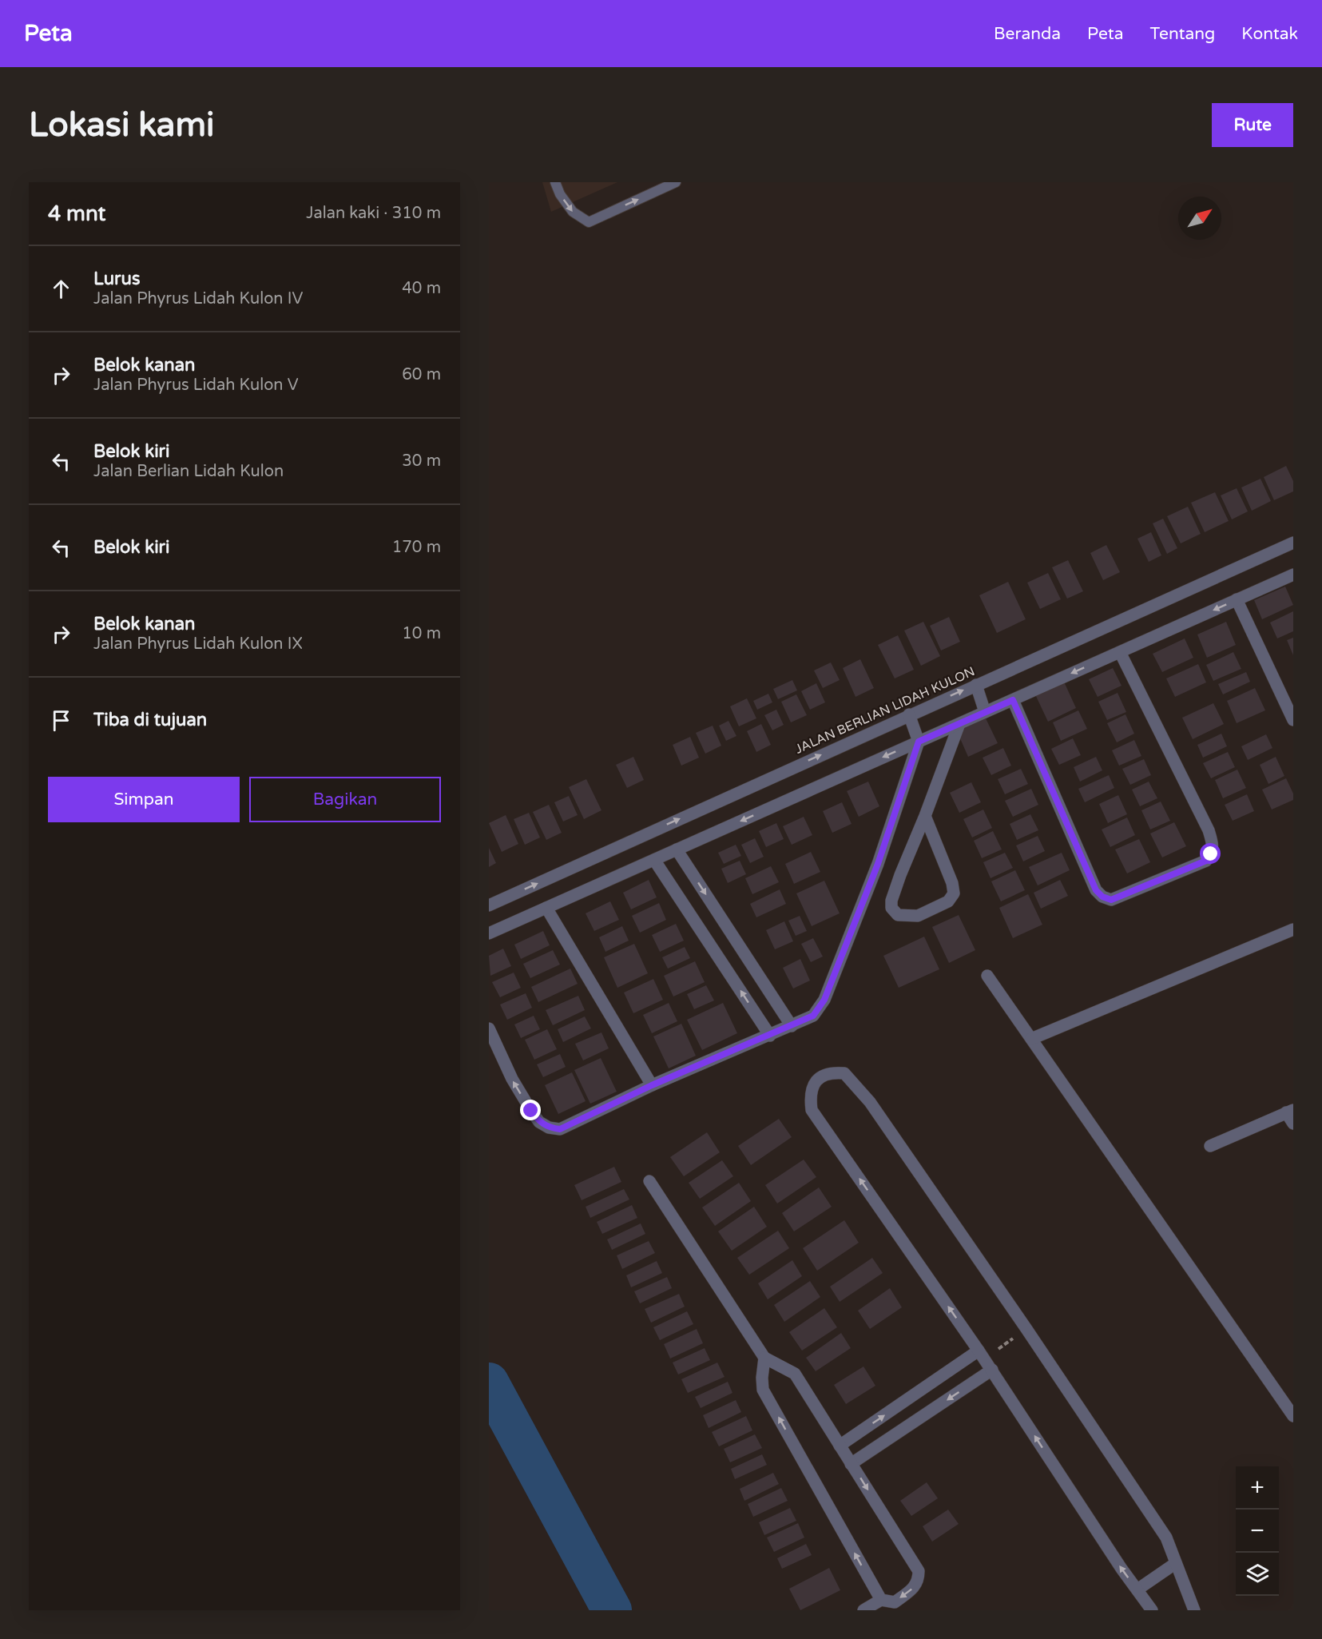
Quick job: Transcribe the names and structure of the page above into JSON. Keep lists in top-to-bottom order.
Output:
{
  "streets": {
    "street": ["JALAN BERLIAN LIDAH KULON"]
  },
  "north": "top right",
  "page": {
    "header": "Peta",
    "nav": [
      "Beranda",
      "Peta",
      "Tentang",
      "Kontak"
    ],
    "buttons": [
      "Rute",
      ["Simpan", "Bagikan"]
    ],
    "title": "Lokasi kami",
    "heading": ["4 mnt", "Jalan kaki · 310 m"],
    "list": [
      ["Lurus", "Jalan Phyrus Lidah Kulon IV", "40 m"],
      ["Belok kanan", "Jalan Phyrus Lidah Kulon V", "60 m"],
      ["Belok kiri", "Jalan Berlian Lidah Kulon", "30 m"],
      ["Belok kiri", "170 m"],
      ["Belok kanan", "Jalan Phyrus Lidah Kulon IX", "10 m"],
      "Tiba di tujuan"
    ],
    "map_buttons": ["+", "−"]
  }
}
